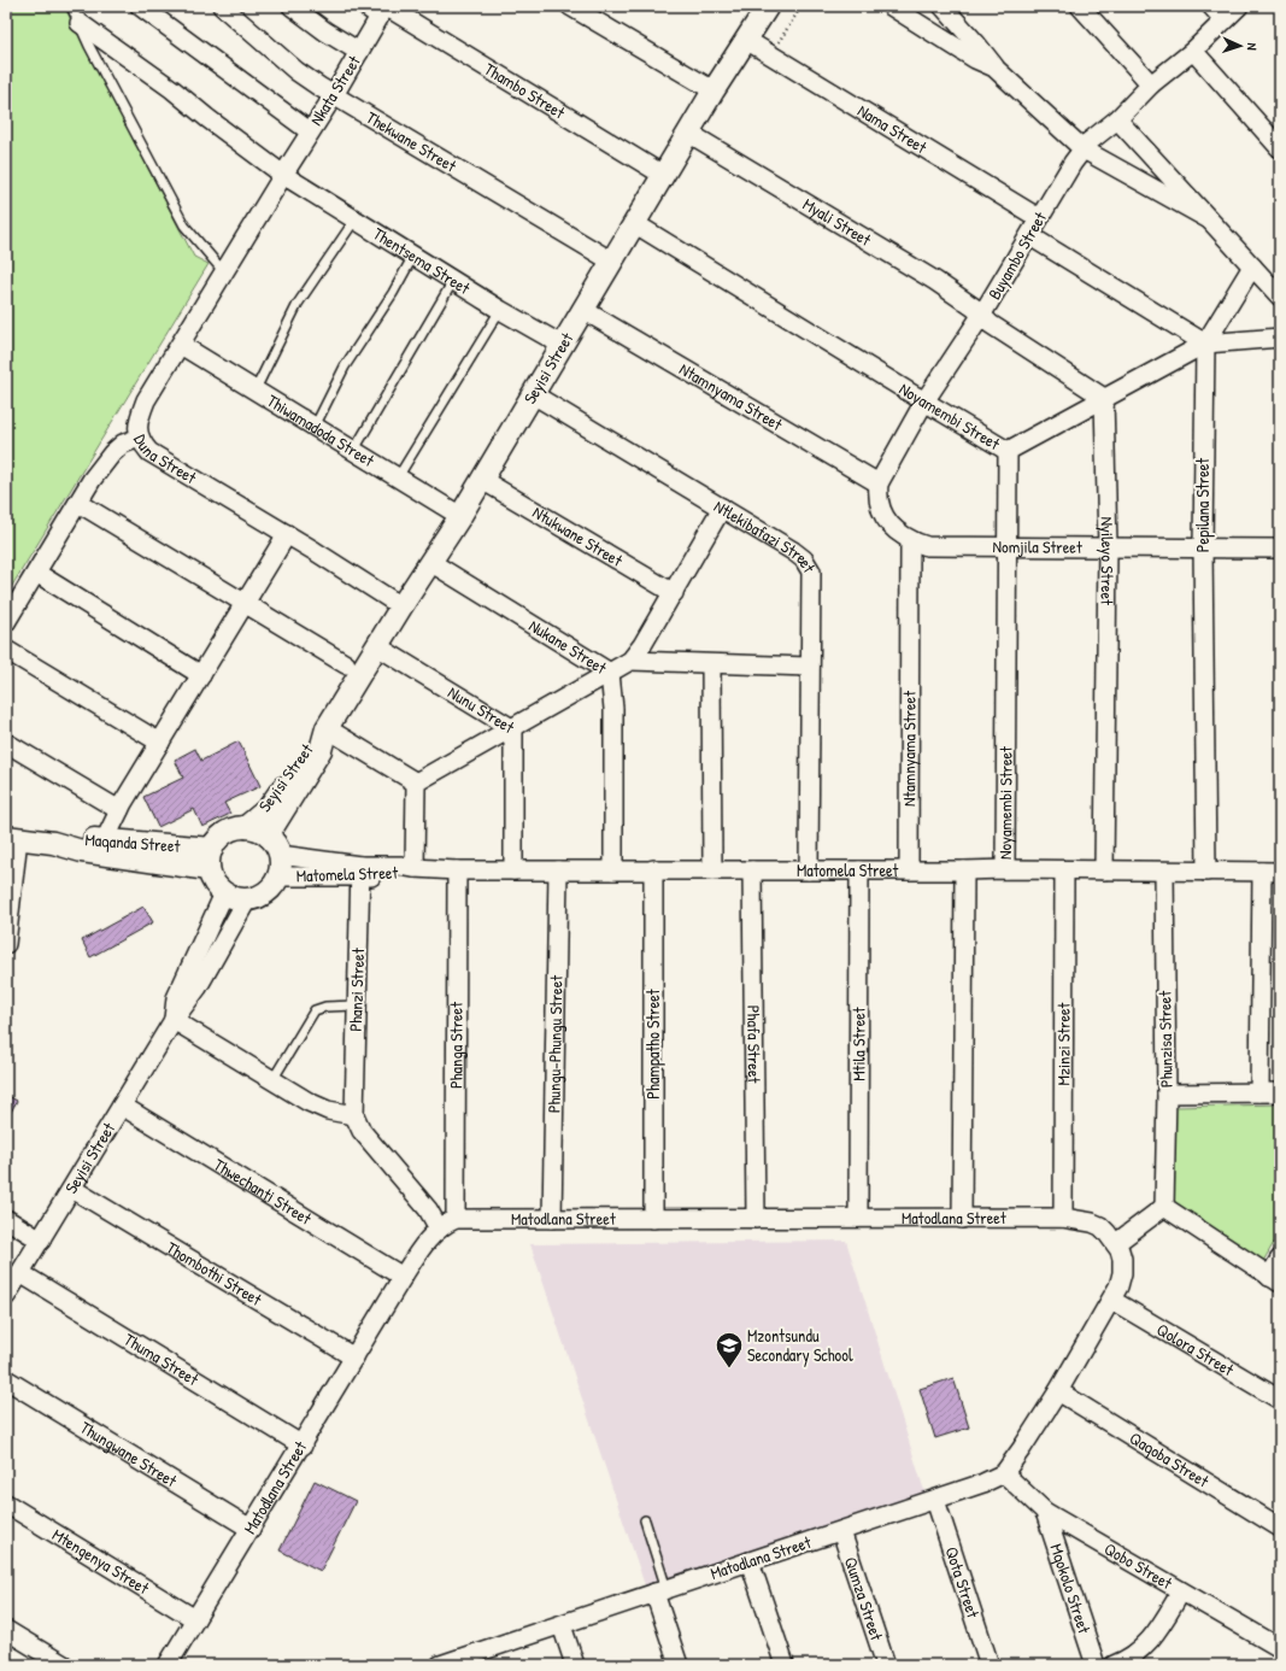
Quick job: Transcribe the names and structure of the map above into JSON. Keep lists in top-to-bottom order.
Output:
{
  "streets": {
    "street": [
      "Nkata Street",
      "Thambo Street",
      "Nama Street",
      "Thekwane Street",
      "Myali Street",
      "Buyambo Street",
      "Thentsema Street",
      "Seyisi Street",
      "Ntamnyama Street",
      "Noyamembi Street",
      "Thiwamadoda Street",
      "Duna Street",
      "Pepilana Street",
      "Ntukwane Street",
      "Ntlekibafazi Street",
      "Nomjila Street",
      "Nyileyo Street",
      "Nukane Street",
      "Nunu Street",
      "Maqanda Street",
      "Matomela Street",
      "Phanzi Street",
      "Phunzisa Street",
      "Phungu-Phungu Street",
      "Phampatho Street",
      "Phafa Street",
      "Mtila Street",
      "Mzinzi Street",
      "Phanga Street",
      "Thwechanti Street",
      "Matodlana Street",
      "Thombothi Street",
      "Qolora Street",
      "Thuma Street",
      "Thungwane Street",
      "Qaqoba Street",
      "Mtengenya Street",
      "Qobo Street",
      "Qota Street",
      "Mqokolo Street",
      "Qumza Street"
    ]
  },
  "crossings": [
    ["Nkata Street", "Thambo Street"],
    ["Nkata Street", "Thekwane Street"],
    ["Nkata Street", "Thentsema Street"],
    ["Nkata Street", "Duna Street"],
    ["Thambo Street", "Seyisi Street"],
    ["Nama Street", "Buyambo Street"],
    ["Nama Street", "Seyisi Street"],
    ["Thekwane Street", "Seyisi Street"],
    ["Myali Street", "Buyambo Street"],
    ["Myali Street", "Seyisi Street"],
    ["Buyambo Street", "Ntamnyama Street"],
    ["Buyambo Street", "Noyamembi Street"],
    ["Thentsema Street", "Seyisi Street"],
    ["Thentsema Street", "Duna Street"],
    ["Seyisi Street", "Ntamnyama Street"],
    ["Seyisi Street", "Noyamembi Street"],
    ["Seyisi Street", "Thiwamadoda Street"],
    ["Seyisi Street", "Duna Street"],
    ["Seyisi Street", "Ntukwane Street"],
    ["Seyisi Street", "Ntlekibafazi Street"],
    ["Seyisi Street", "Nukane Street"],
    ["Seyisi Street", "Nunu Street"],
    ["Seyisi Street", "Maqanda Street"],
    ["Seyisi Street", "Matomela Street"],
    ["Seyisi Street", "Thwechanti Street"],
    ["Seyisi Street", "Thombothi Street"],
    ["Seyisi Street", "Thuma Street"],
    ["Ntamnyama Street", "Nomjila Street"],
    ["Ntamnyama Street", "Matomela Street"],
    ["Noyamembi Street", "Nomjila Street"],
    ["Noyamembi Street", "Matomela Street"],
    ["Thiwamadoda Street", "Duna Street"],
    ["Pepilana Street", "Nomjila Street"],
    ["Pepilana Street", "Matomela Street"],
    ["Ntlekibafazi Street", "Matomela Street"],
    ["Nomjila Street", "Nyileyo Street"],
    ["Nyileyo Street", "Matomela Street"],
    ["Nukane Street", "Matomela Street"],
    ["Nunu Street", "Matomela Street"],
    ["Maqanda Street", "Matomela Street"],
    ["Matomela Street", "Phanzi Street"],
    ["Matomela Street", "Phunzisa Street"],
    ["Matomela Street", "Phungu-Phungu Street"],
    ["Matomela Street", "Phampatho Street"],
    ["Matomela Street", "Phafa Street"],
    ["Matomela Street", "Mtila Street"],
    ["Matomela Street", "Mzinzi Street"],
    ["Matomela Street", "Phanga Street"],
    ["Phungu-Phungu Street", "Matodlana Street"],
    ["Phampatho Street", "Matodlana Street"],
    ["Phafa Street", "Matodlana Street"],
    ["Mtila Street", "Matodlana Street"],
    ["Mzinzi Street", "Matodlana Street"],
    ["Phanga Street", "Matodlana Street"],
    ["Thwechanti Street", "Matodlana Street"],
    ["Matodlana Street", "Thombothi Street"],
    ["Matodlana Street", "Qolora Street"],
    ["Matodlana Street", "Thuma Street"],
    ["Matodlana Street", "Thungwane Street"],
    ["Matodlana Street", "Qaqoba Street"],
    ["Matodlana Street", "Mtengenya Street"],
    ["Matodlana Street", "Qobo Street"],
    ["Matodlana Street", "Qota Street"],
    ["Matodlana Street", "Qumza Street"],
    ["Qobo Street", "Mqokolo Street"]
  ],
  "places": {
    "school or university": ["Mzontsundu Secondary School"]
  },
  "north": "right"
}
